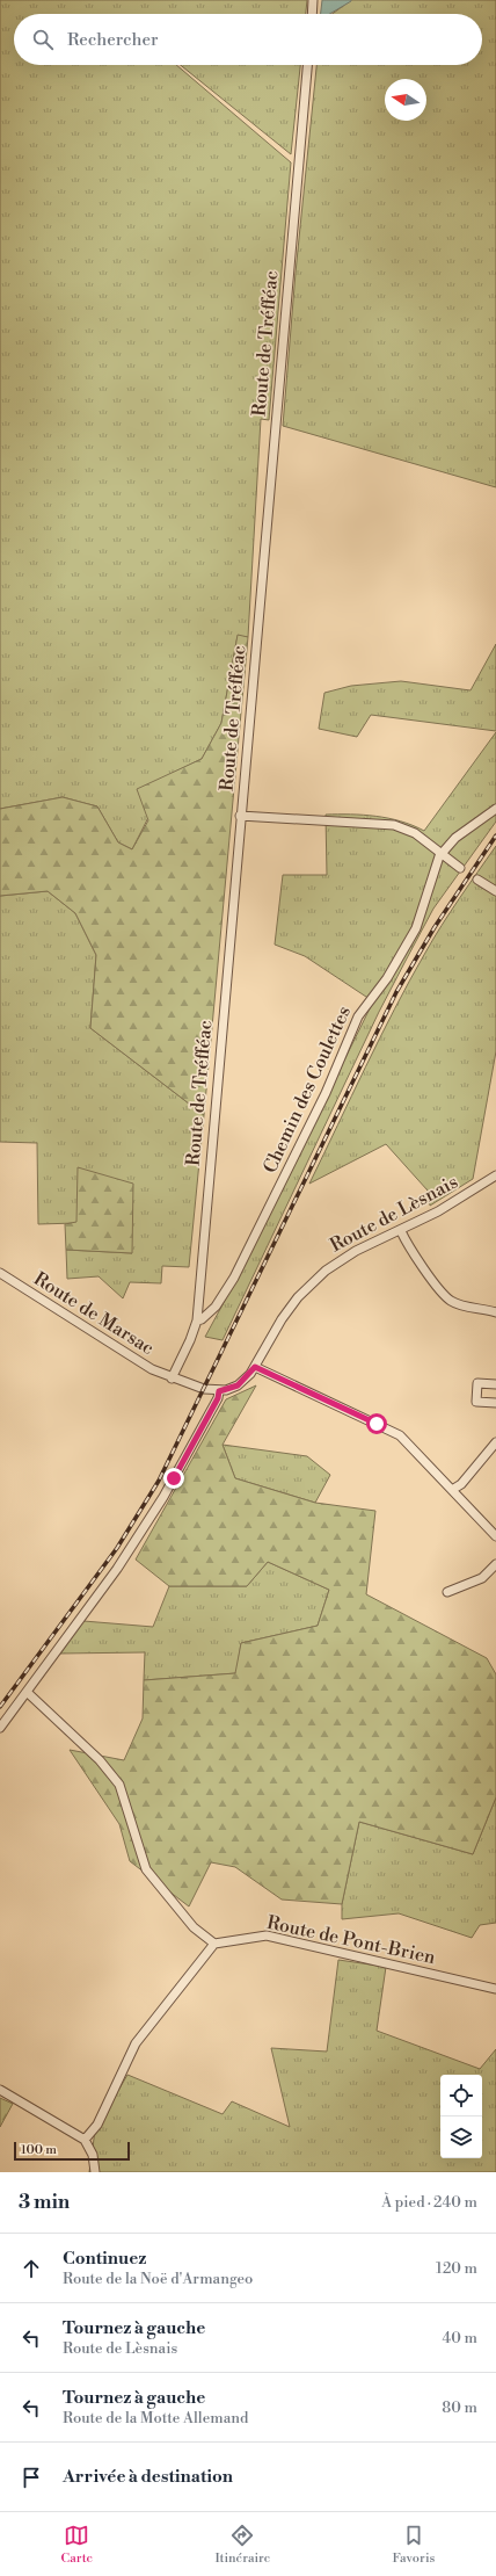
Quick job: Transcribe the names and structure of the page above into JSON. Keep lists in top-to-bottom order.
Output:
{
  "streets": {
    "street": [
      "Route de Tréfféac",
      "Chemin des Coulettes",
      "Route de Lèsnais",
      "Route de Marsac",
      "Route de Pont-Brien"
    ]
  },
  "crossings": [
    ["Route de Tréfféac", "Chemin des Coulettes"],
    ["Route de Tréfféac", "Route de Marsac"]
  ],
  "scale_bar": "100 m",
  "north": "left",
  "page": {
    "search": "Rechercher",
    "scale": "100 m",
    "heading": ["3 min", "À pied · 240 m"],
    "list": [
      ["Continuez", "Route de la Noë d'Armangeo", "120 m"],
      ["Tournez à gauche", "Route de Lèsnais", "40 m"],
      ["Tournez à gauche", "Route de la Motte Allemand", "80 m"],
      "Arrivée à destination"
    ],
    "nav": ["Carte", "Itinéraire", "Favoris"]
  }
}
